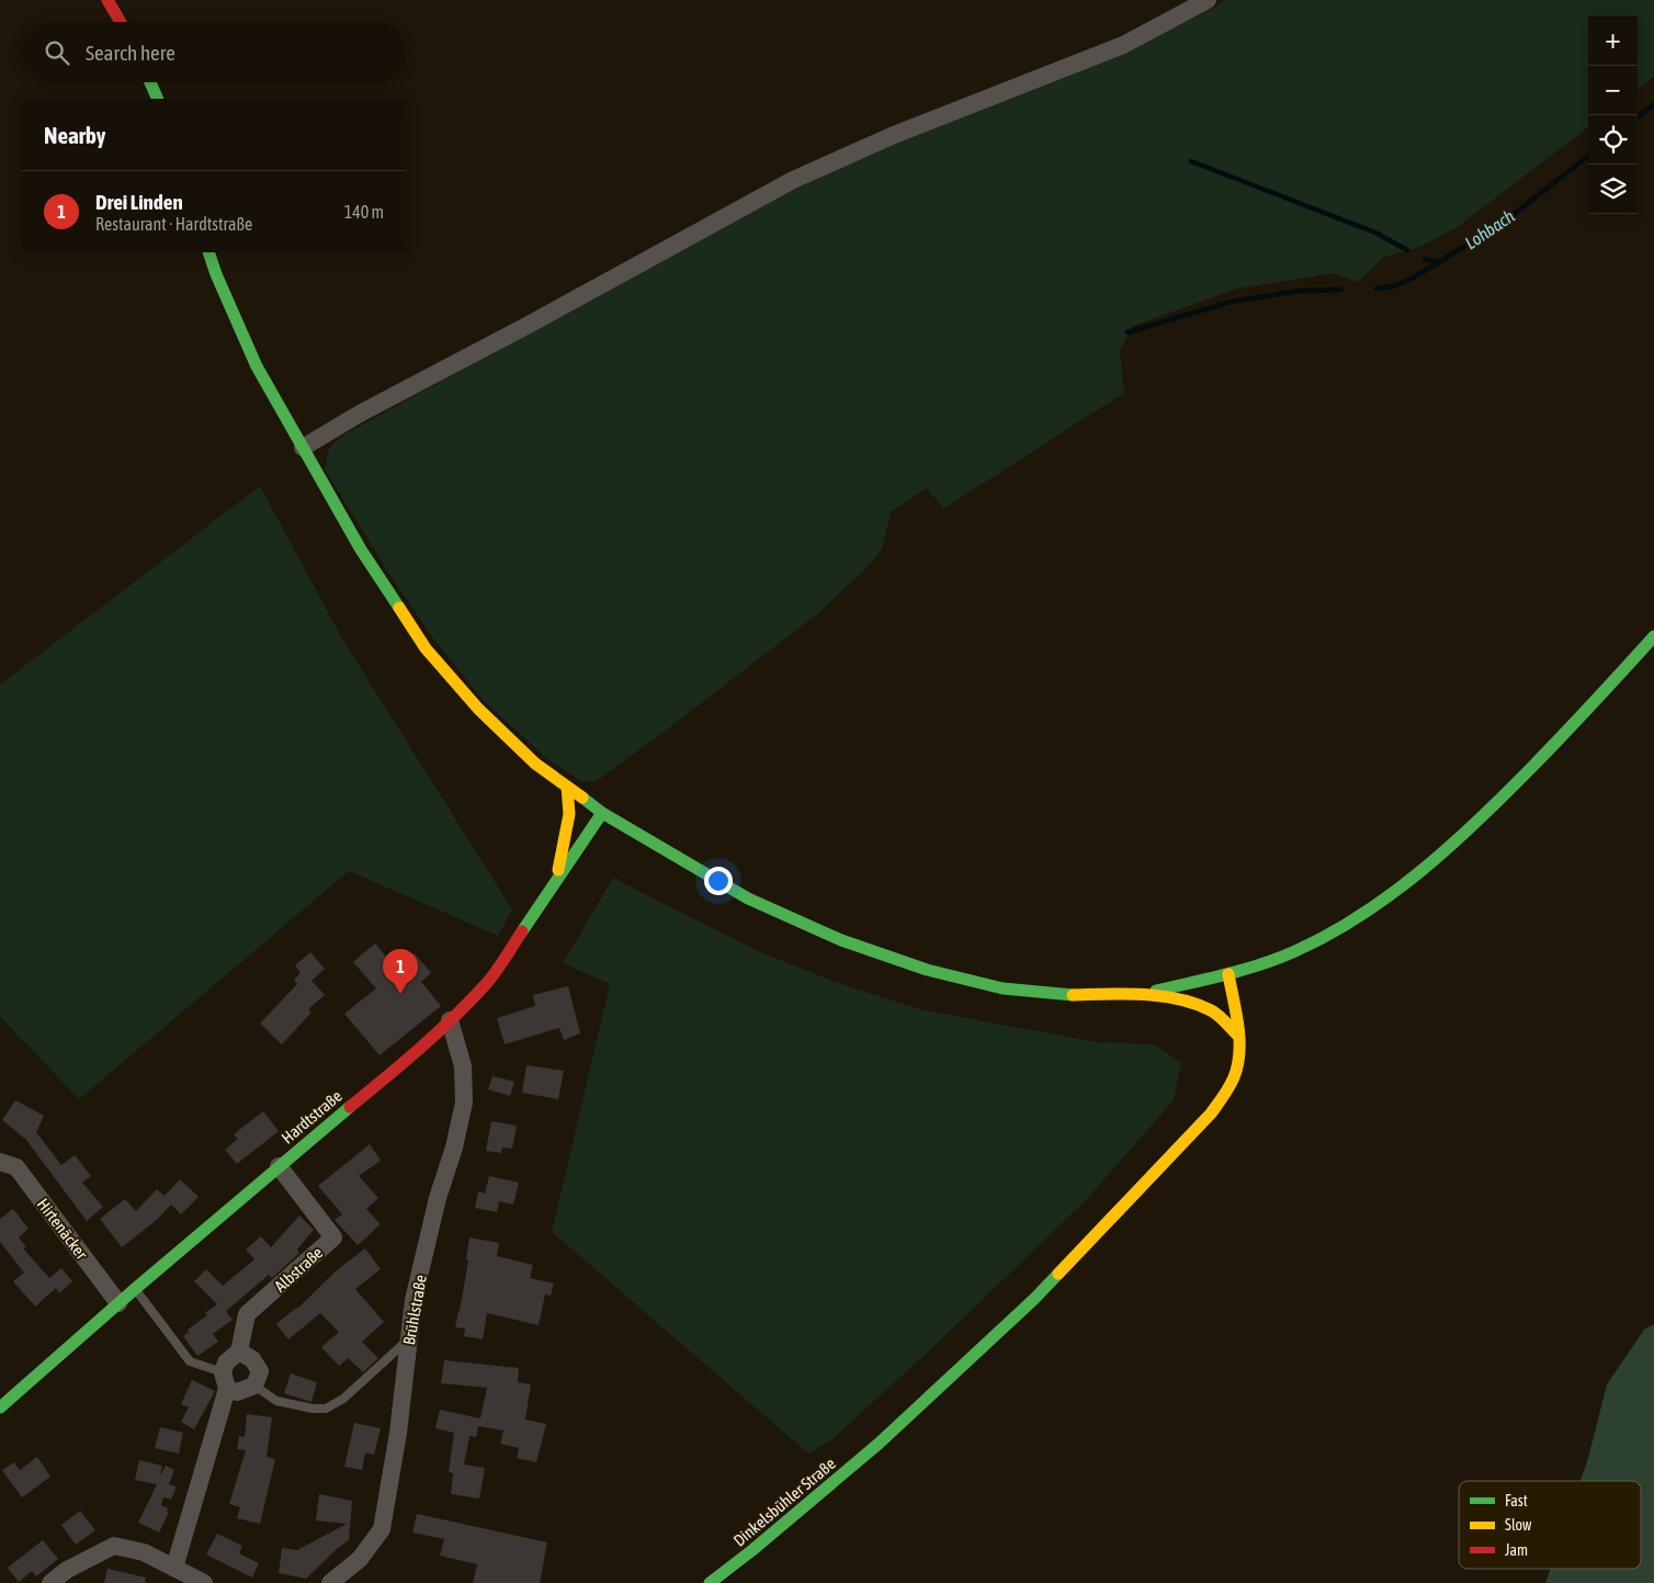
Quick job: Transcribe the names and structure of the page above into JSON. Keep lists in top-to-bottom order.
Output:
{
  "streets": {
    "main road": ["Hardtstraße", "Dinkelsbühler Straße"],
    "street": ["Hirtenäcker", "Albstraße", "Brühlstraße"]
  },
  "crossings": [
    ["Hardtstraße", "Hirtenäcker"],
    ["Hardtstraße", "Albstraße"],
    ["Hardtstraße", "Brühlstraße"]
  ],
  "water": ["Lohbach"],
  "legend": ["Fast", "Slow", "Jam"],
  "page": {
    "map_buttons": ["+", "−"],
    "search": "Search here",
    "heading": "Nearby",
    "list": [
      {
        "mark": "1",
        "name": "Drei Linden",
        "note": "Restaurant · Hardtstraße",
        "value": "140 m"
      }
    ],
    "pins": "1"
  }
}
